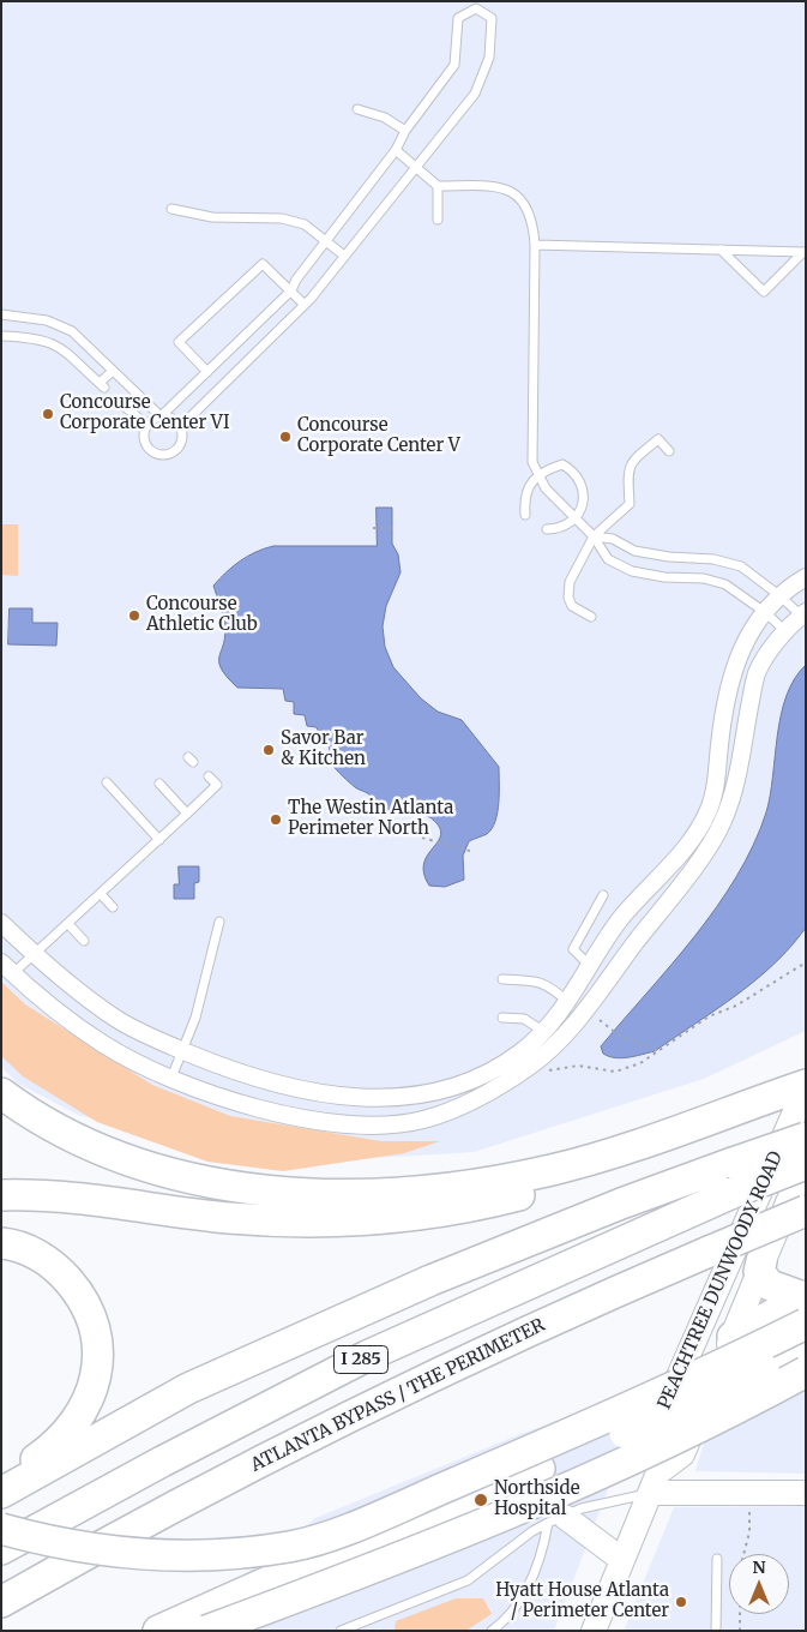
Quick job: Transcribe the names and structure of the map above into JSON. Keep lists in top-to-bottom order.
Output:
{
  "streets": {
    "highway": ["I 285", "ATLANTA BYPASS / THE PERIMETER"],
    "main road": ["PEACHTREE DUNWOODY ROAD"]
  },
  "crossings": [
    ["PEACHTREE DUNWOODY ROAD", "I 285"]
  ],
  "places": [
    "Concourse Corporate Center VI",
    "Concourse Corporate Center V",
    "Concourse Athletic Club",
    "Savor Bar & Kitchen",
    "The Westin Atlanta Perimeter North",
    "Northside Hospital",
    "Hyatt House Atlanta / Perimeter Center"
  ],
  "north": "top"
}
